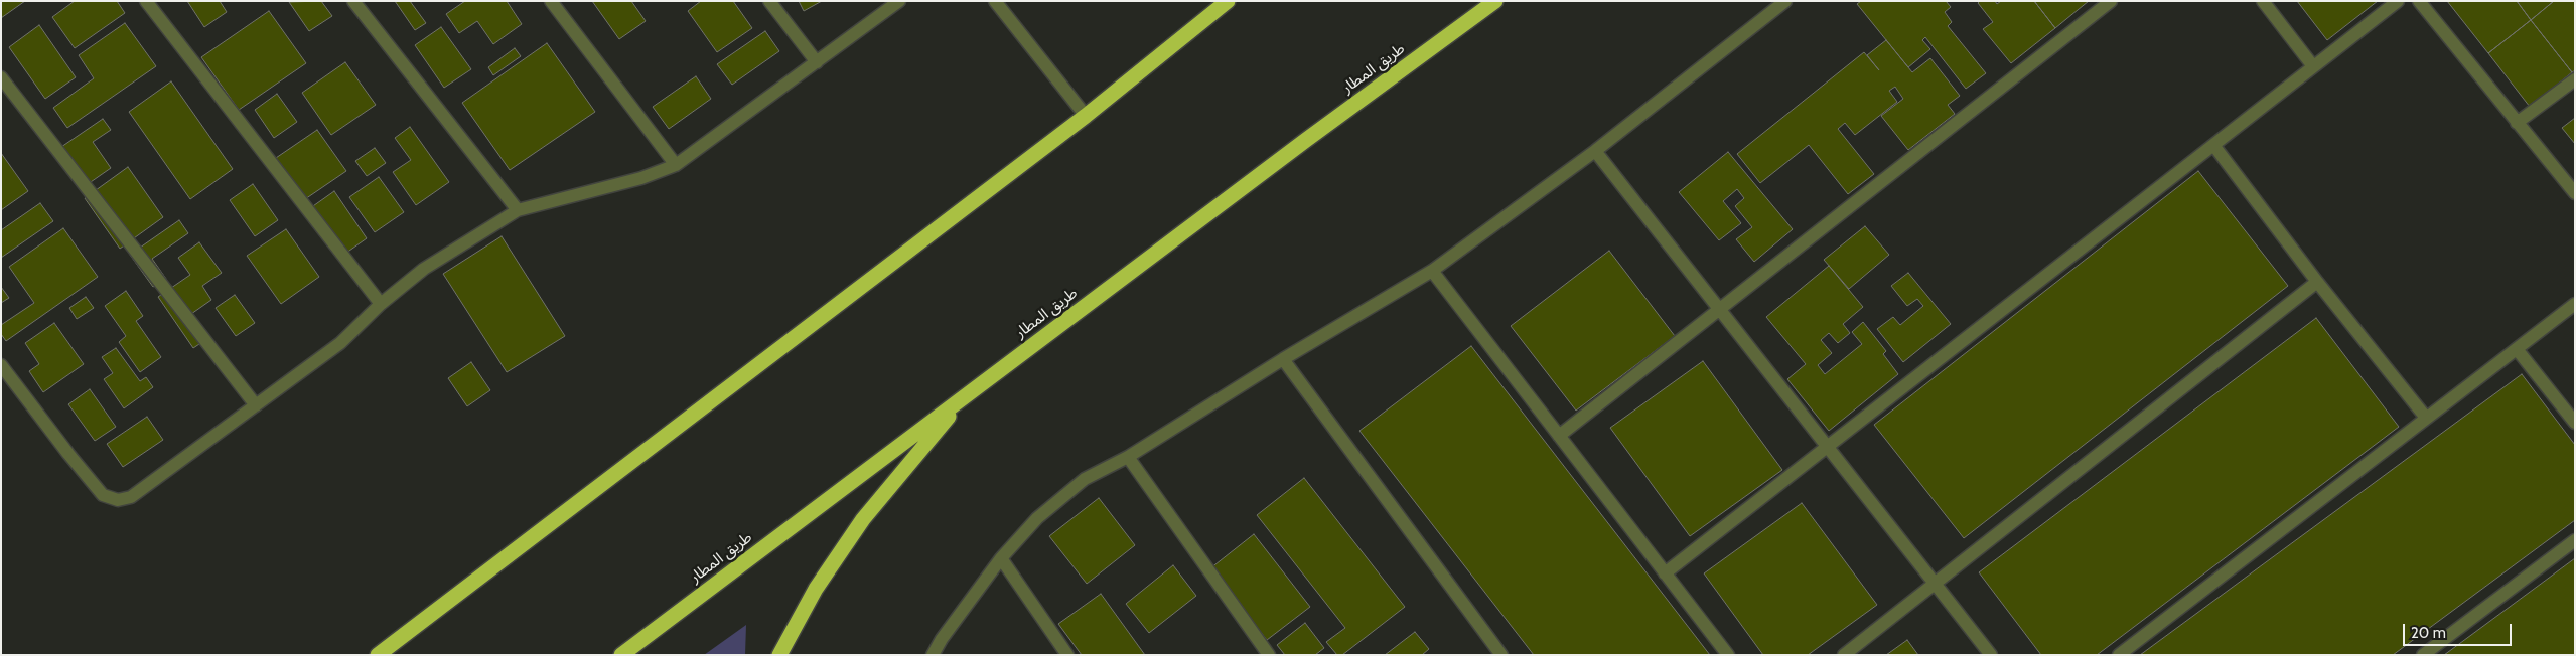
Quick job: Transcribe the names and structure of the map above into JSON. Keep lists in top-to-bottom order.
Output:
{
  "streets": {
    "highway": ["طريق المطار"]
  },
  "scale_bar": "20 m"
}
